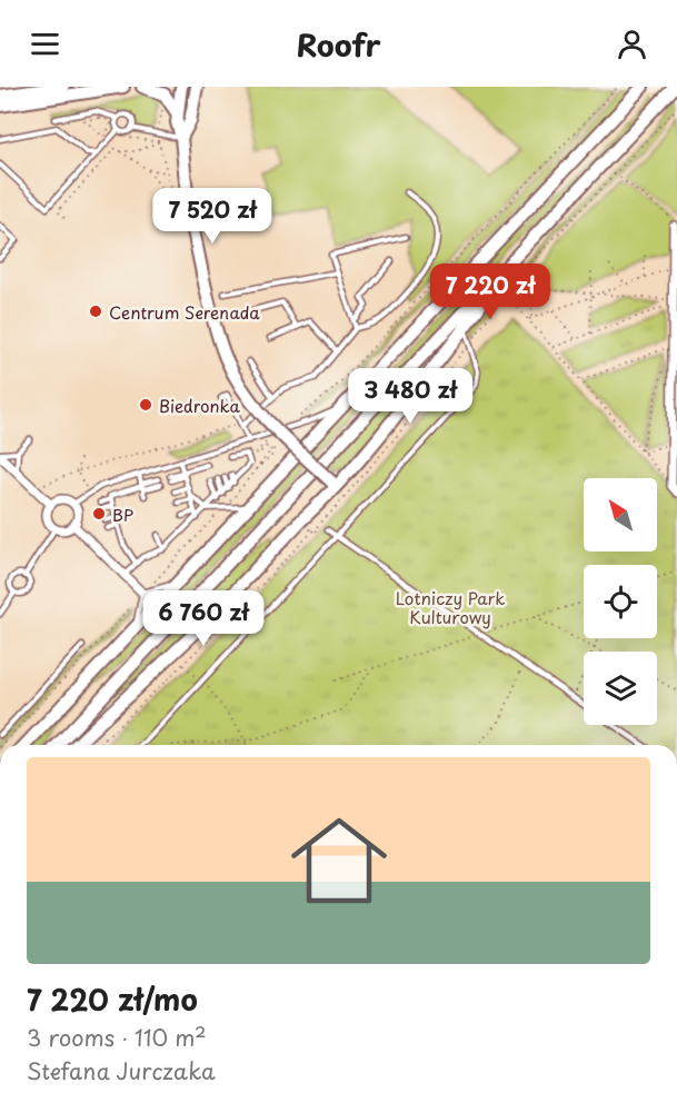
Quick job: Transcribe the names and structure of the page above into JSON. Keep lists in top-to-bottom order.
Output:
{
  "parks": ["Lotniczy Park Kulturowy"],
  "places": ["Centrum Serenada", "Biedronka", "BP"],
  "north": "top left",
  "page": {
    "header": "Roofr",
    "price": [
      "7 520 zł",
      "7 220 zł",
      "3 480 zł",
      "6 760 zł"
    ],
    "list": [
      {
        "name": "7 220 zł/mo",
        "note": "3 rooms · 110 m² · Stefana Jurczaka"
      }
    ]
  }
}
